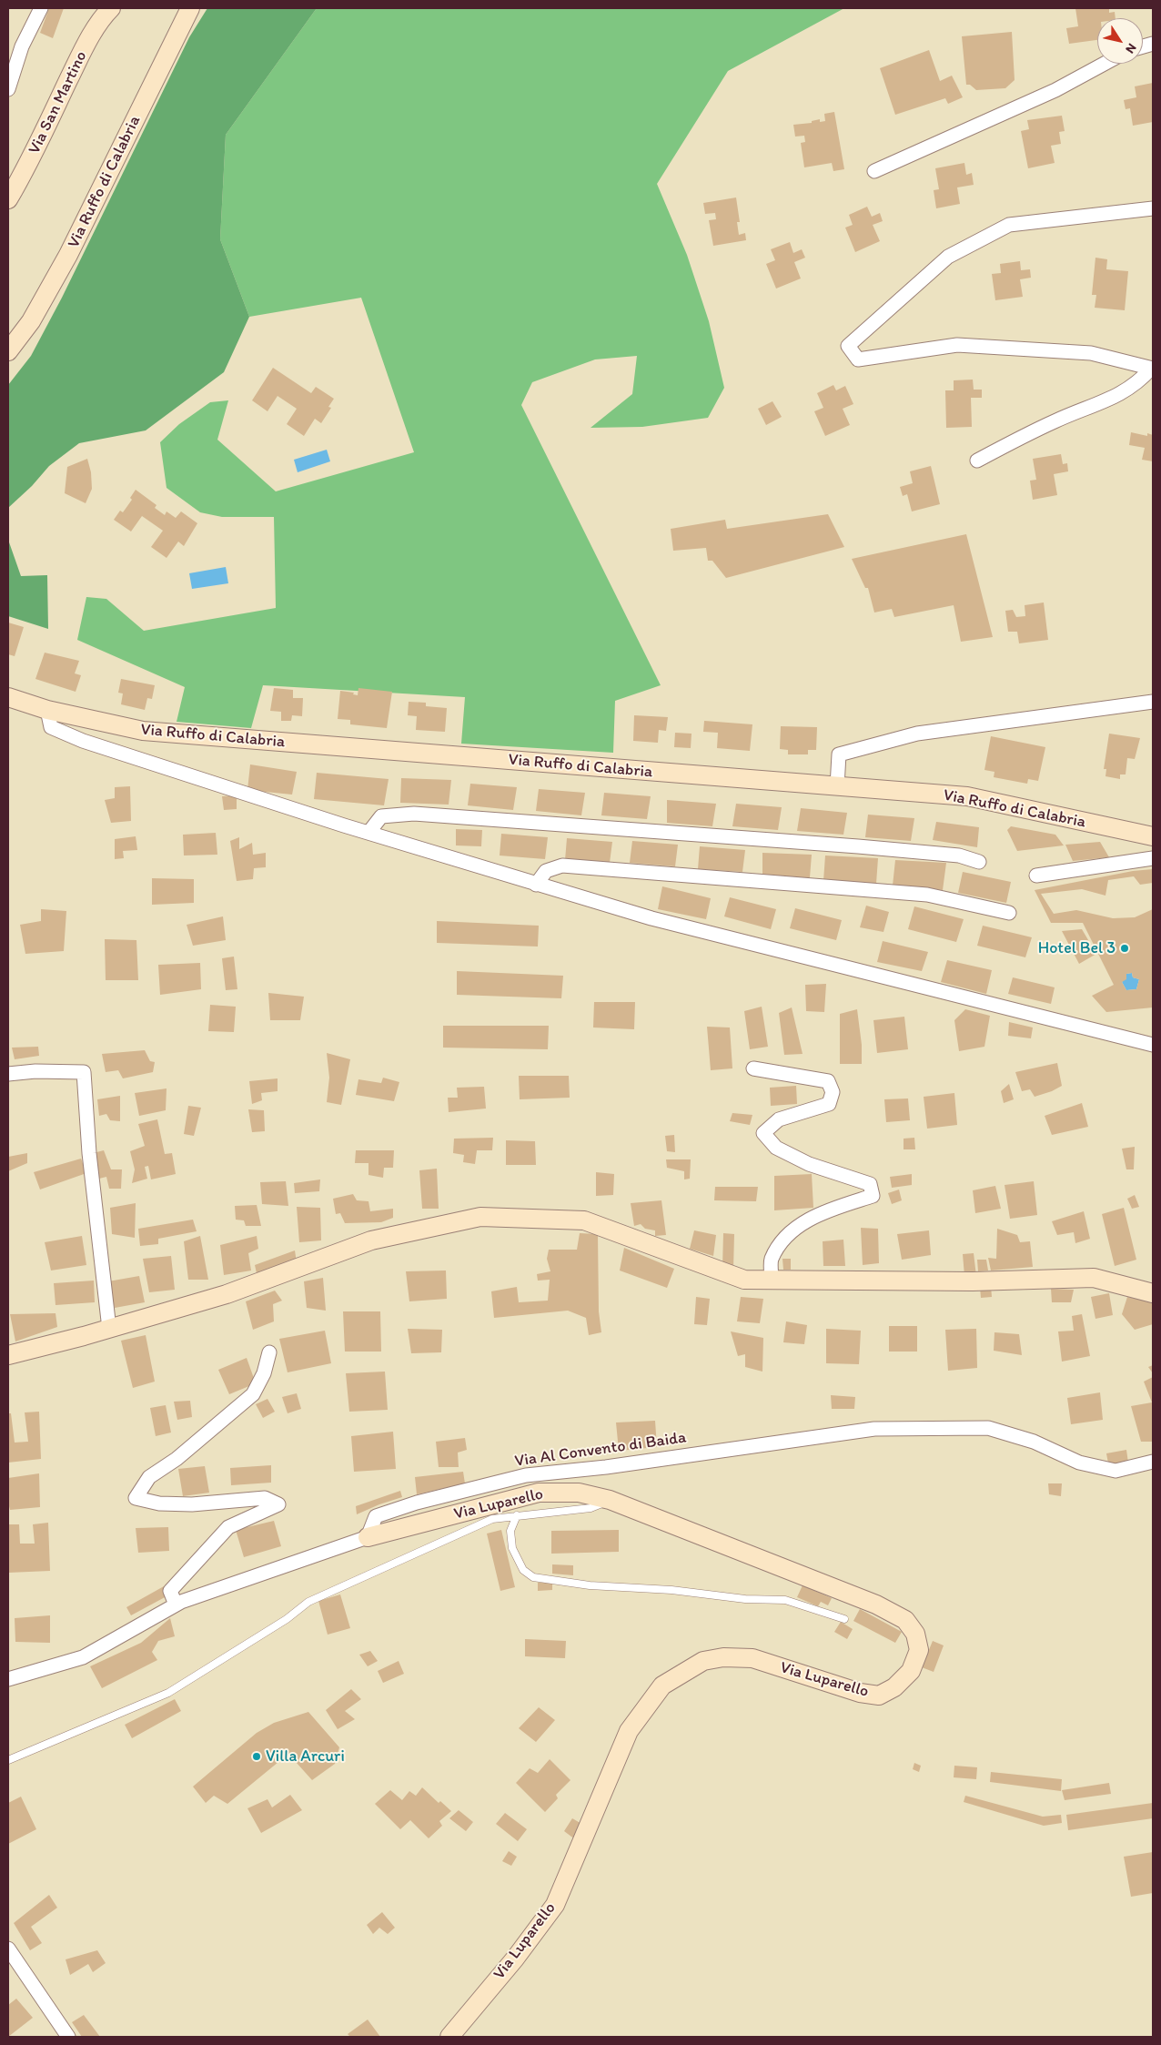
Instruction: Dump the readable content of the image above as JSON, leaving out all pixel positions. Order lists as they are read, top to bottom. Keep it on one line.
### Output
{"streets":{"street":["Via San Martino","Via Ruffo di Calabria","Via Al Convento di Baida","Via Luparello"]},"crossings":[["Via Al Convento di Baida","Via Luparello"]],"places":["Hotel Bel 3","Villa Arcuri"],"north":"bottom right"}
